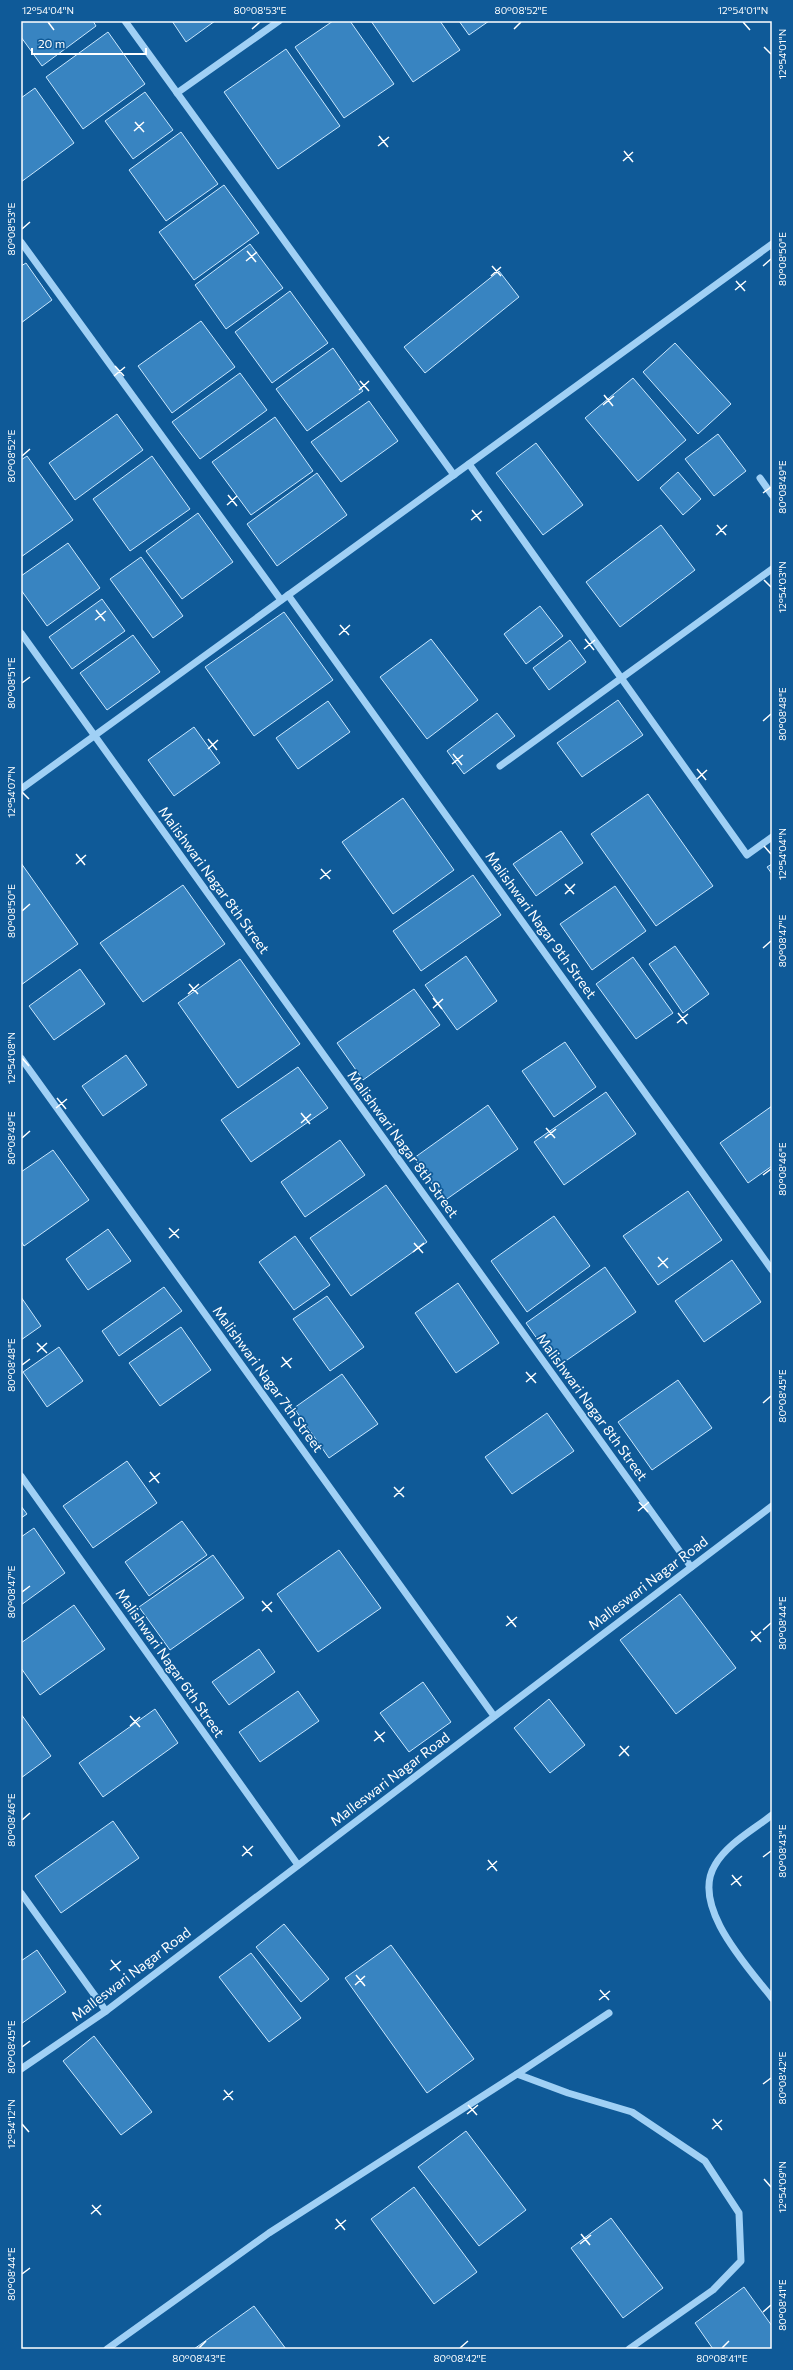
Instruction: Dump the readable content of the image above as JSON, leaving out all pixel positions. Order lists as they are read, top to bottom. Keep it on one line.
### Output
{"streets":{"street":["Malishwari Nagar 8th Street","Malishwari Nagar 9th Street","Malishwari Nagar 7th Street","Malleswari Nagar Road","Malishwari Nagar 6th Street"]},"crossings":[["Malishwari Nagar 8th Street","Malleswari Nagar Road"],["Malishwari Nagar 7th Street","Malleswari Nagar Road"],["Malleswari Nagar Road","Malishwari Nagar 6th Street"]],"scale_bar":"20 m","coordinates":["12°54'04\"N","80°08'53\"E","80°08'52\"E","12°54'01\"N","80°08'50\"E","80°08'49\"E","12°54'03\"N","80°08'51\"E","80°08'48\"E","12°54'07\"N","80°08'47\"E","12°54'08\"N","80°08'46\"E","80°08'45\"E","80°08'44\"E","80°08'43\"E","80°08'42\"E","12°54'12\"N","12°54'09\"N","80°08'41\"E"]}
